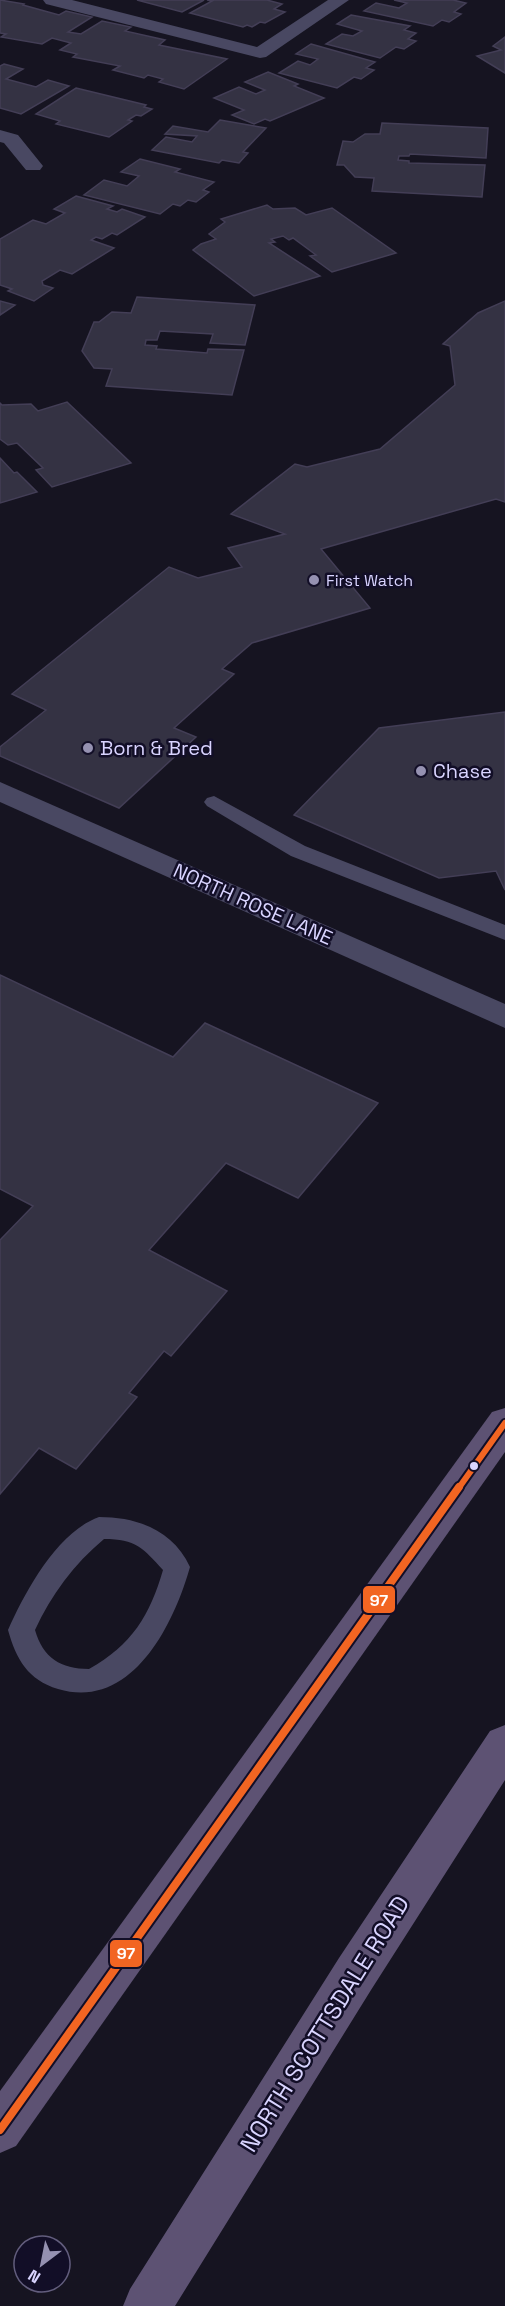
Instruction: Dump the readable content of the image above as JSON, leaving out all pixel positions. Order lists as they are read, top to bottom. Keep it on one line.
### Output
{"streets":{"main road":["NORTH SCOTTSDALE ROAD"],"street":["NORTH ROSE LANE"]},"places":["First Watch","Born & Bred","Chase"],"lines":["transit line 97"],"north":"bottom left"}
